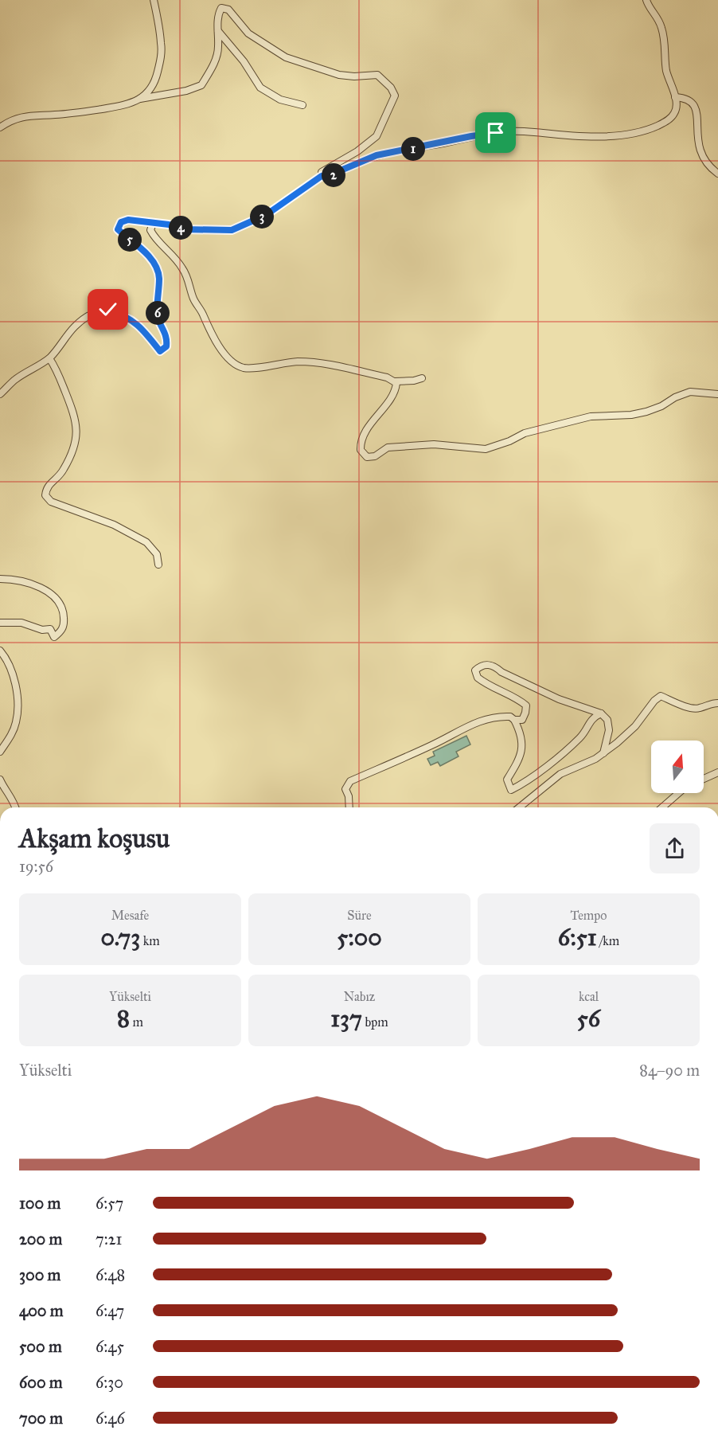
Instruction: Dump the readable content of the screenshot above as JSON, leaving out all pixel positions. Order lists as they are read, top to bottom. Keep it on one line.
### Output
{"north":"top","page":{"pins":["1","2","3","4","5","6"],"heading":["Akşam koşusu","19:56"],"stats":[["Mesafe","0.73 km"],["Süre","5:00"],["Tempo","6:51 /km"],["Yükselti","8 m"],["Nabız","137 bpm"],["kcal","56"]],"chart":["Yükselti","84–90 m"],"list":[{"name":"100 m","note":"6:57"},{"name":"200 m","note":"7:21"},{"name":"300 m","note":"6:48"},{"name":"400 m","note":"6:47"},{"name":"500 m","note":"6:45"},{"name":"600 m","note":"6:30"},{"name":"700 m","note":"6:46"}]}}
